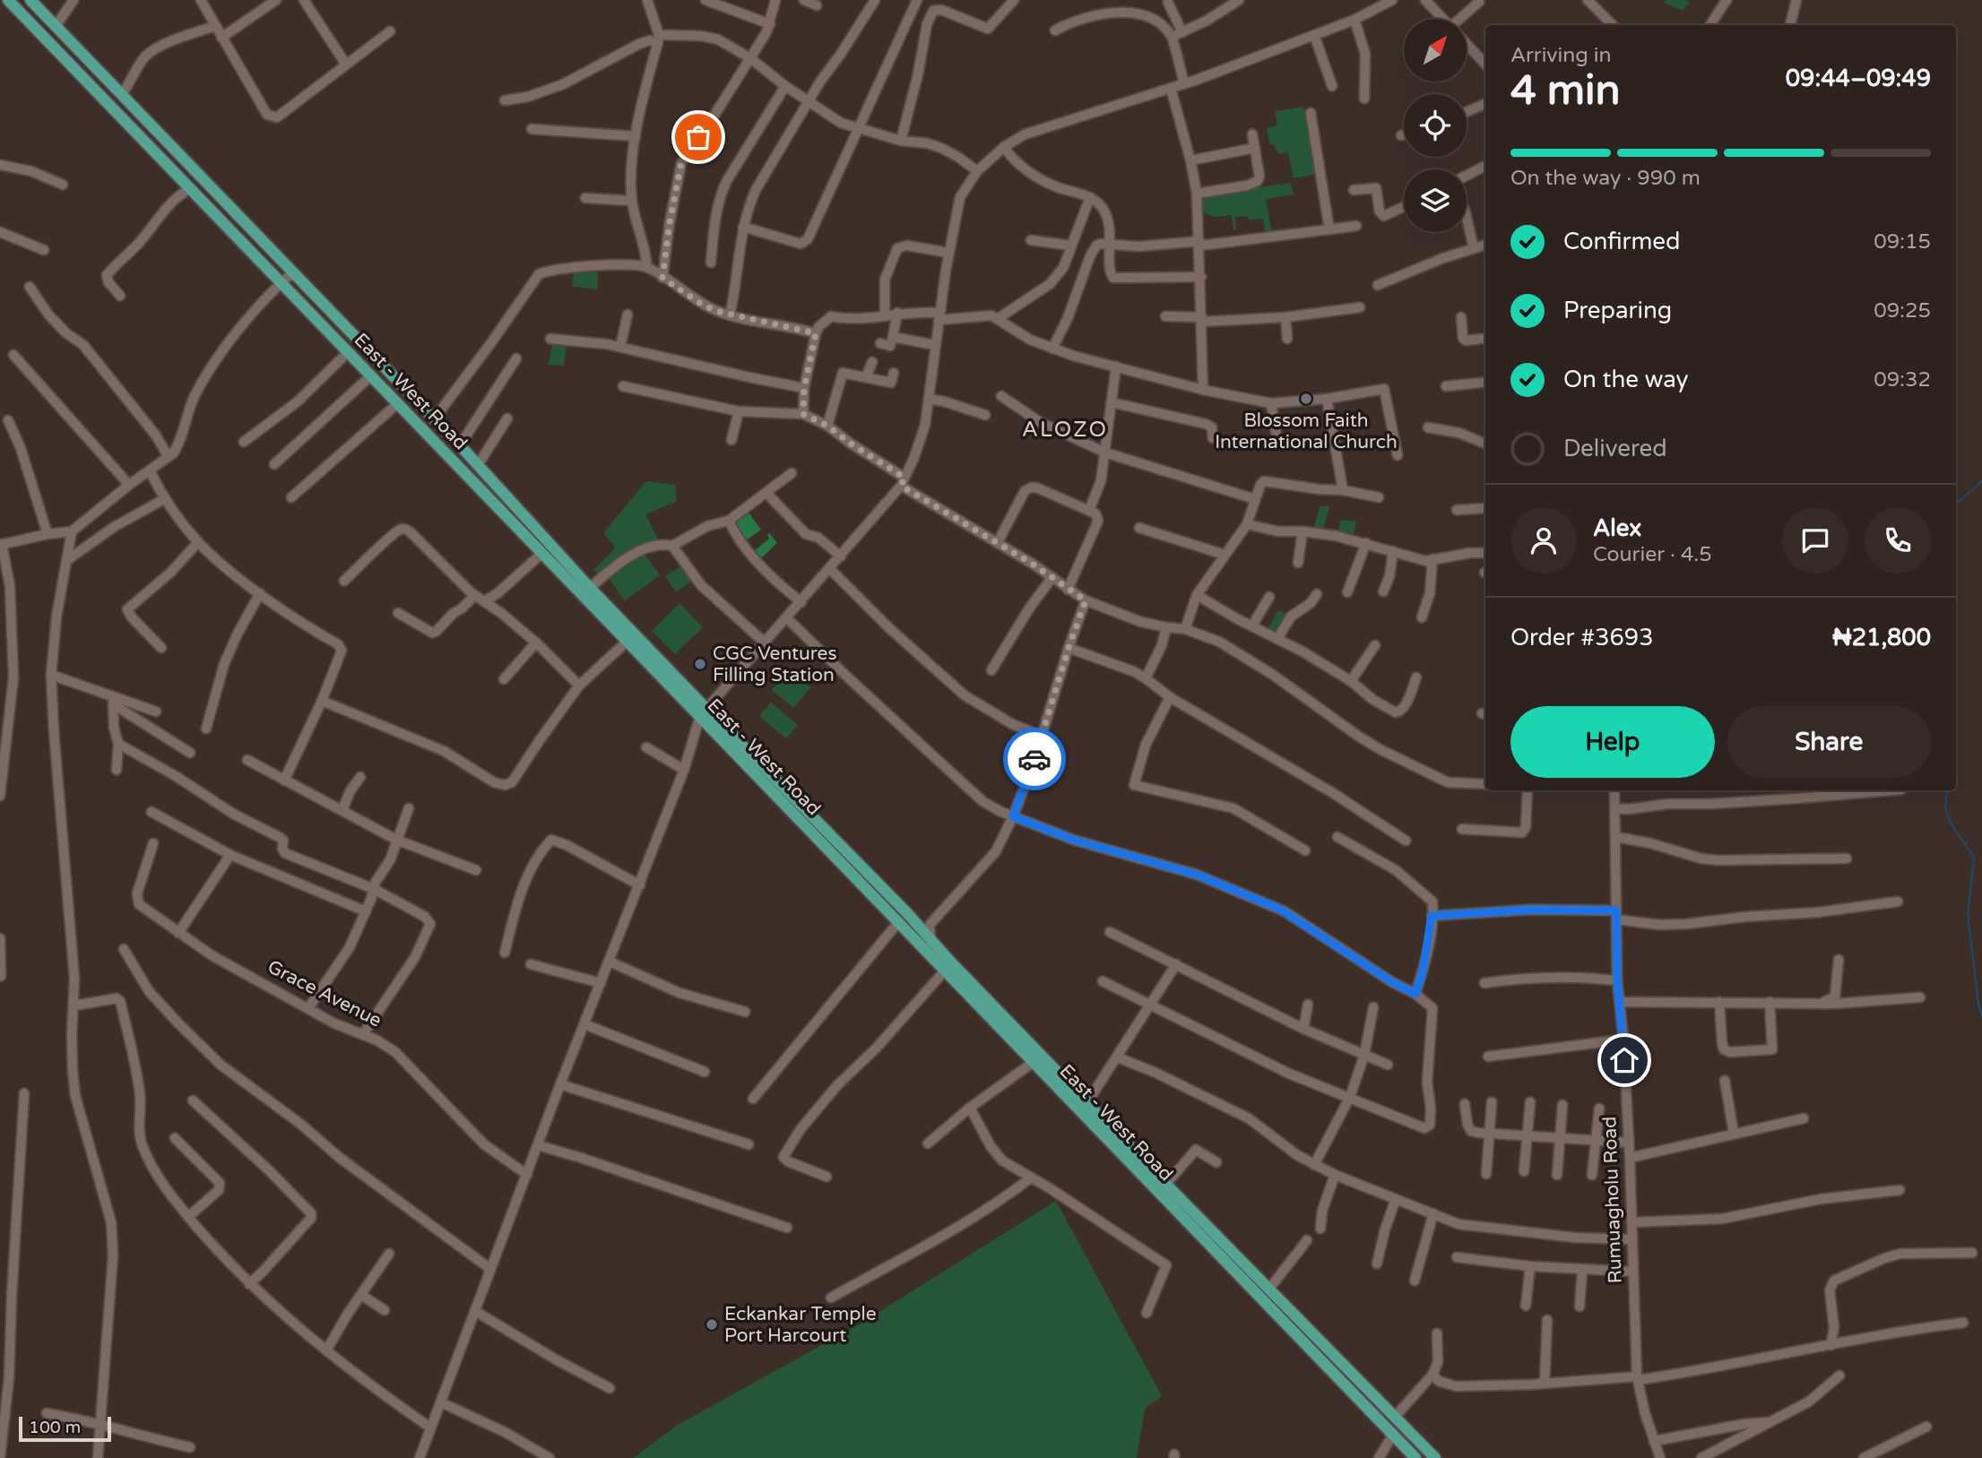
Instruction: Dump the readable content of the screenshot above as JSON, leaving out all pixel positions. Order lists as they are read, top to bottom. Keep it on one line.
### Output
{"streets":{"main road":["East - West Road"],"street":["Grace Avenue","Rumuagholu Road"]},"districts":["ALOZO"],"places":["Blossom Faith International Church","CGC Ventures Filling Station","Eckankar Temple Port Harcourt"],"scale_bar":"100 m","north":"top right","page":{"heading":["4 min","Arriving in","09:44–09:49"],"panel":["Alex","Courier · 4.5","Order #3693","₦21,800"],"bar":"On the way · 990 m","list":[["Confirmed","09:15"],["Preparing","09:25"],["On the way","09:32"],"Delivered"],"buttons":["Help","Share"],"scale":"100 m"}}
